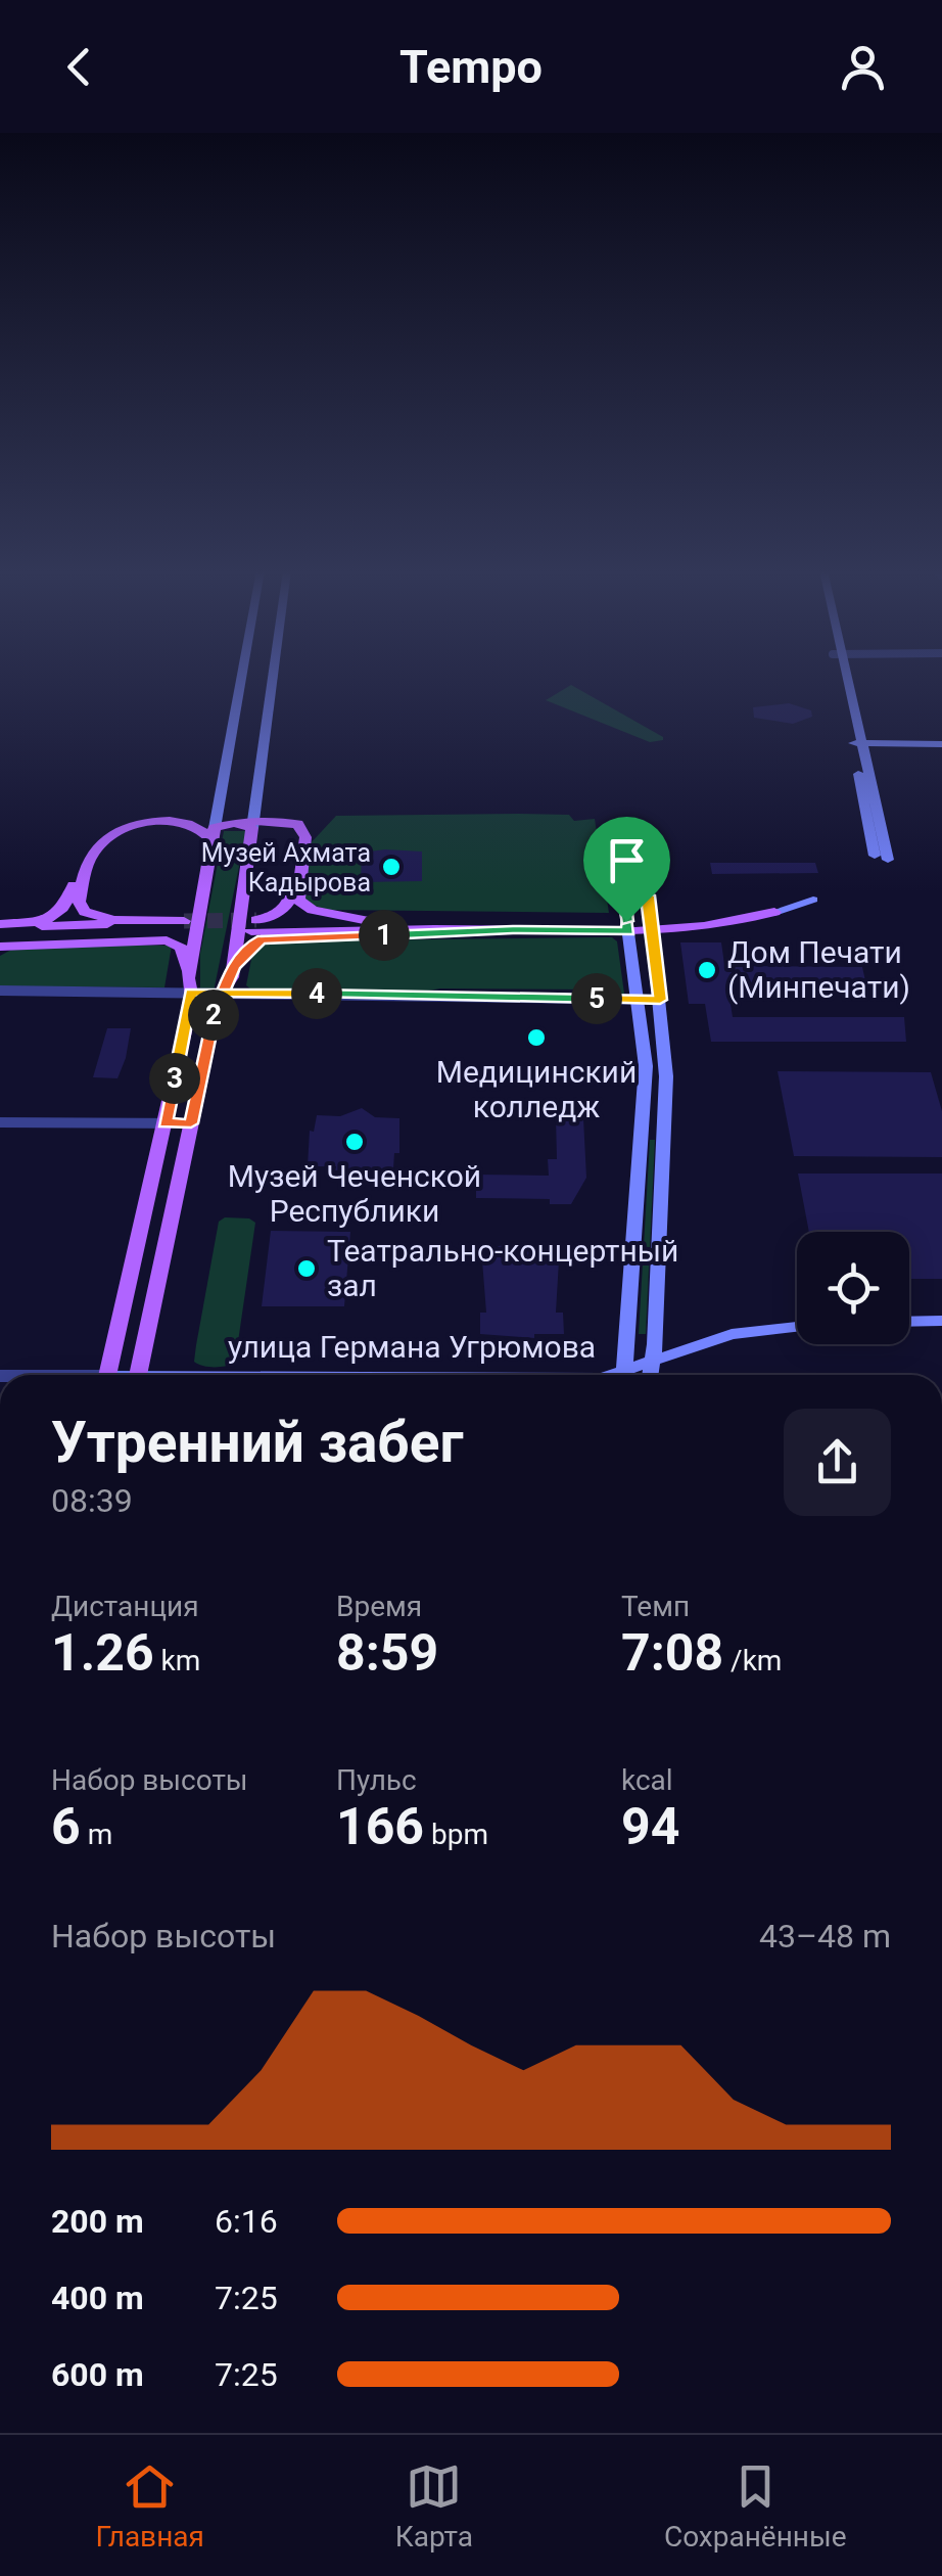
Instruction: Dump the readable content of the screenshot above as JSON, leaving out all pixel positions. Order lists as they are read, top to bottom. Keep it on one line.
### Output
{"streets":{"main road":["улица Германа Угрюмова"]},"places":["Музей Ахмата Кадырова","Дом Печати (Минпечати)","Медицинский колледж","Музей Чеченской Республики","Театрально-концертный зал"],"page":{"header":"Tempo","pins":["1","4","5","2","3"],"heading":["Утренний забег","08:39"],"stats":[["Дистанция","1.26 km"],["Время","8:59"],["Темп","7:08 /km"],["Набор высоты","6 m"],["Пульс","166 bpm"],["kcal","94"]],"chart":["Набор высоты","43–48 m"],"list":[{"name":"200 m","note":"6:16"},{"name":"400 m","note":"7:25"},{"name":"600 m","note":"7:25"}],"tabs":["Главная","Карта","Сохранённые"]}}
